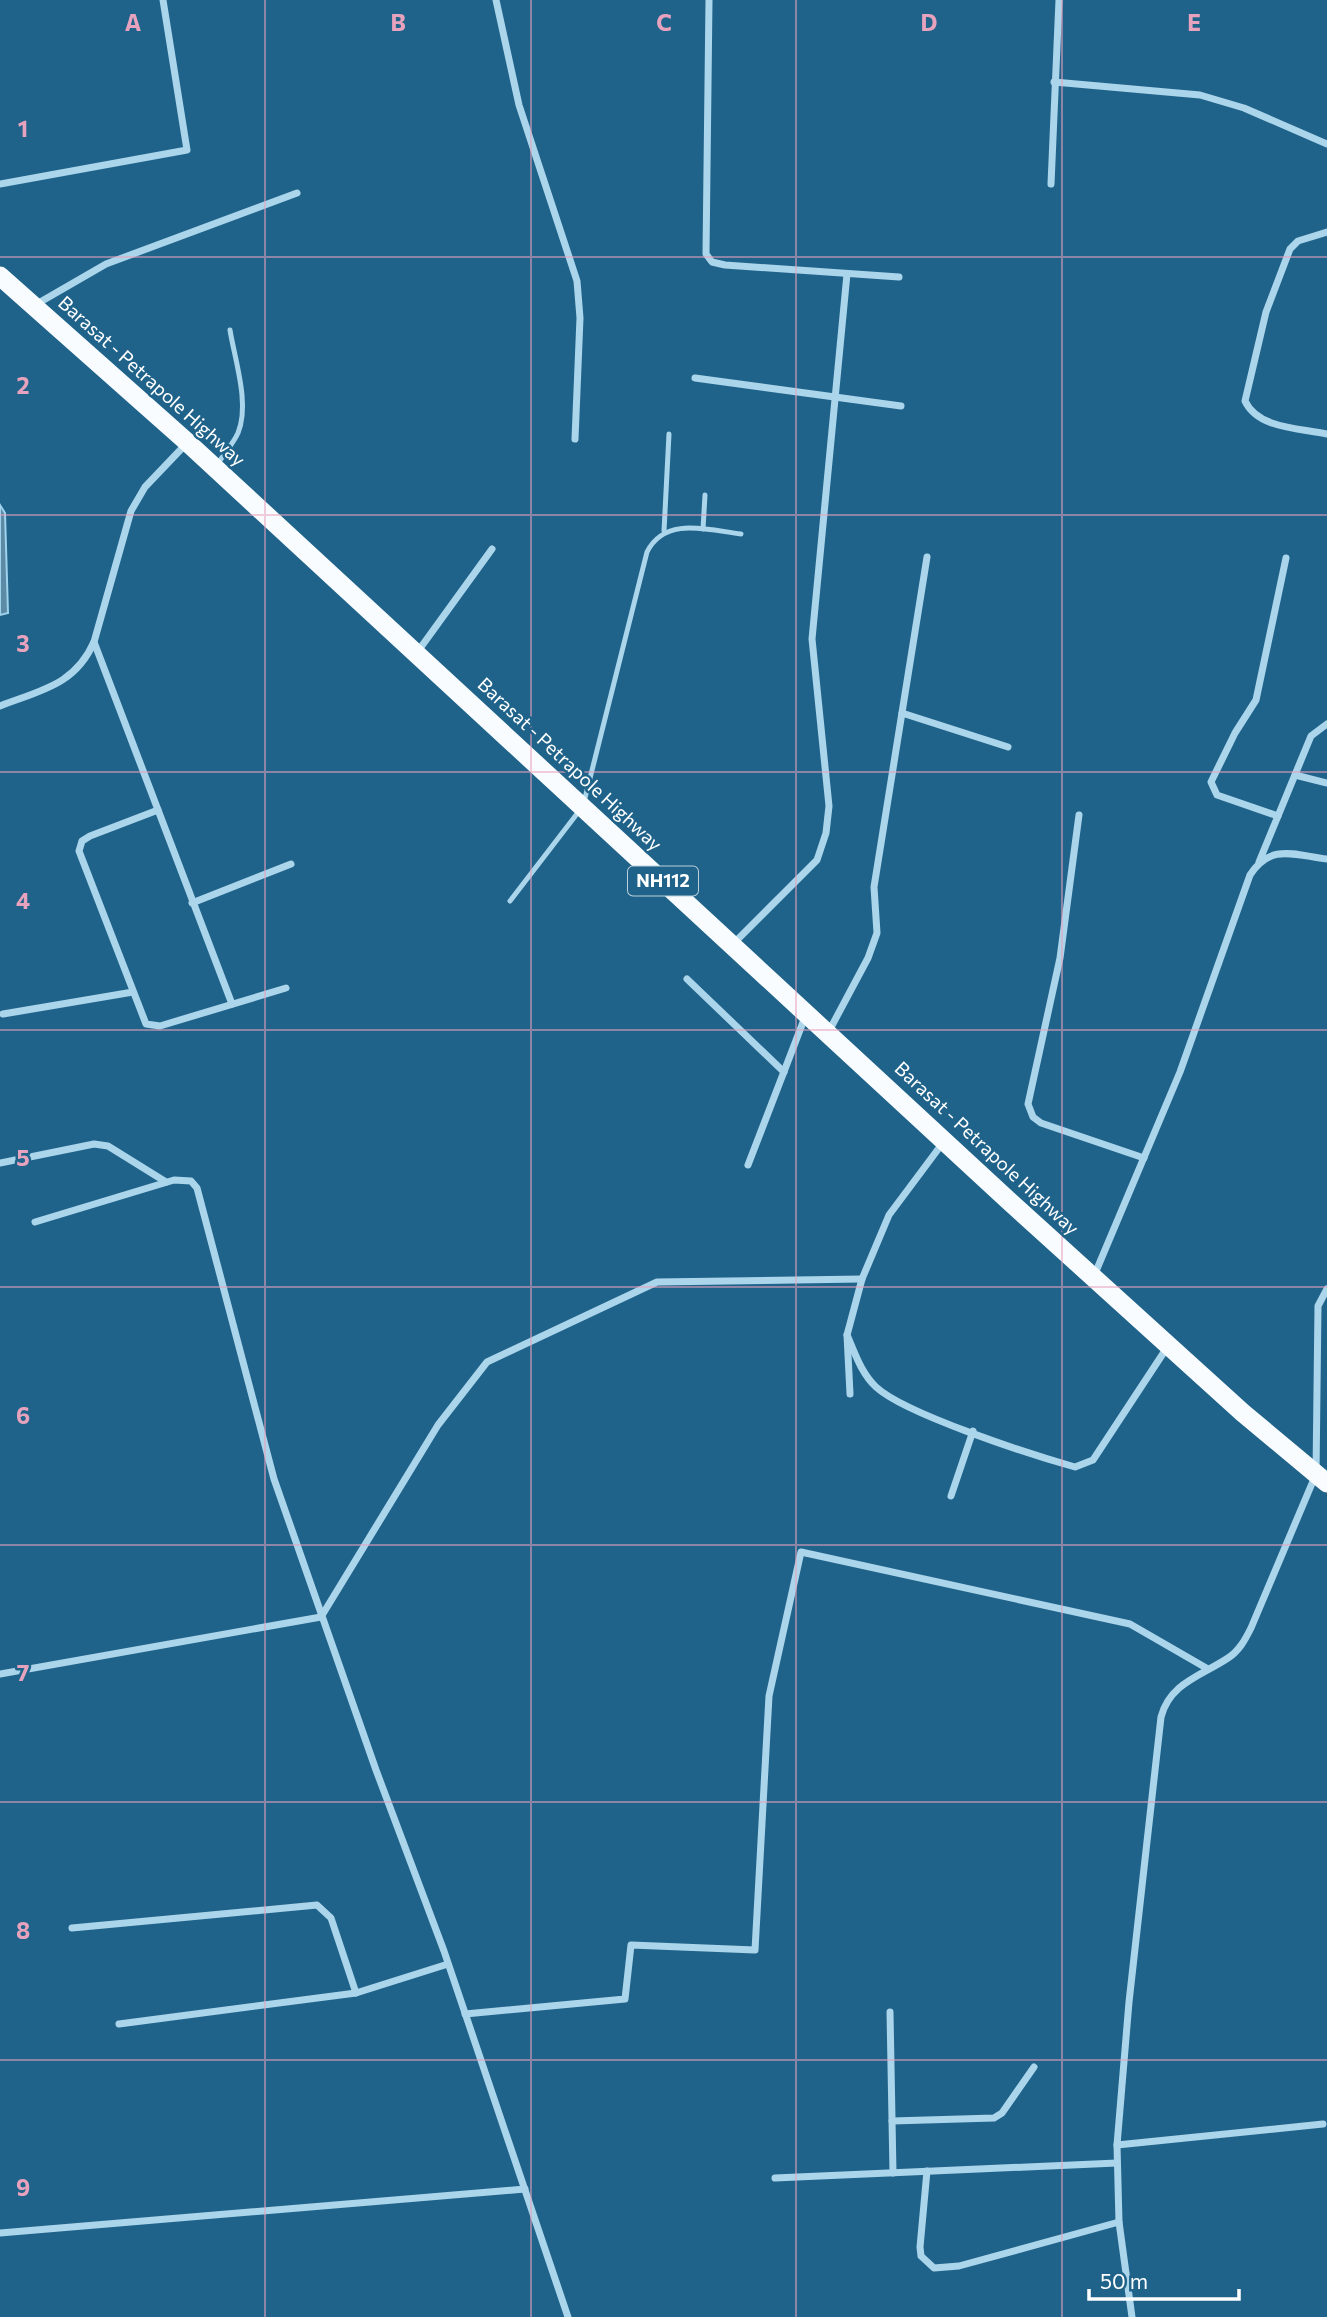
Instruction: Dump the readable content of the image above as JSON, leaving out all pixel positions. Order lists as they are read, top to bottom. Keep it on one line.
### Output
{"streets":{"highway":["Barasat - Petrapole Highway","NH112"]},"scale_bar":"50 m","grid":{"columns":["A","B","C","D","E"],"rows":["1","2","3","4","5","6","7","8","9"]}}
